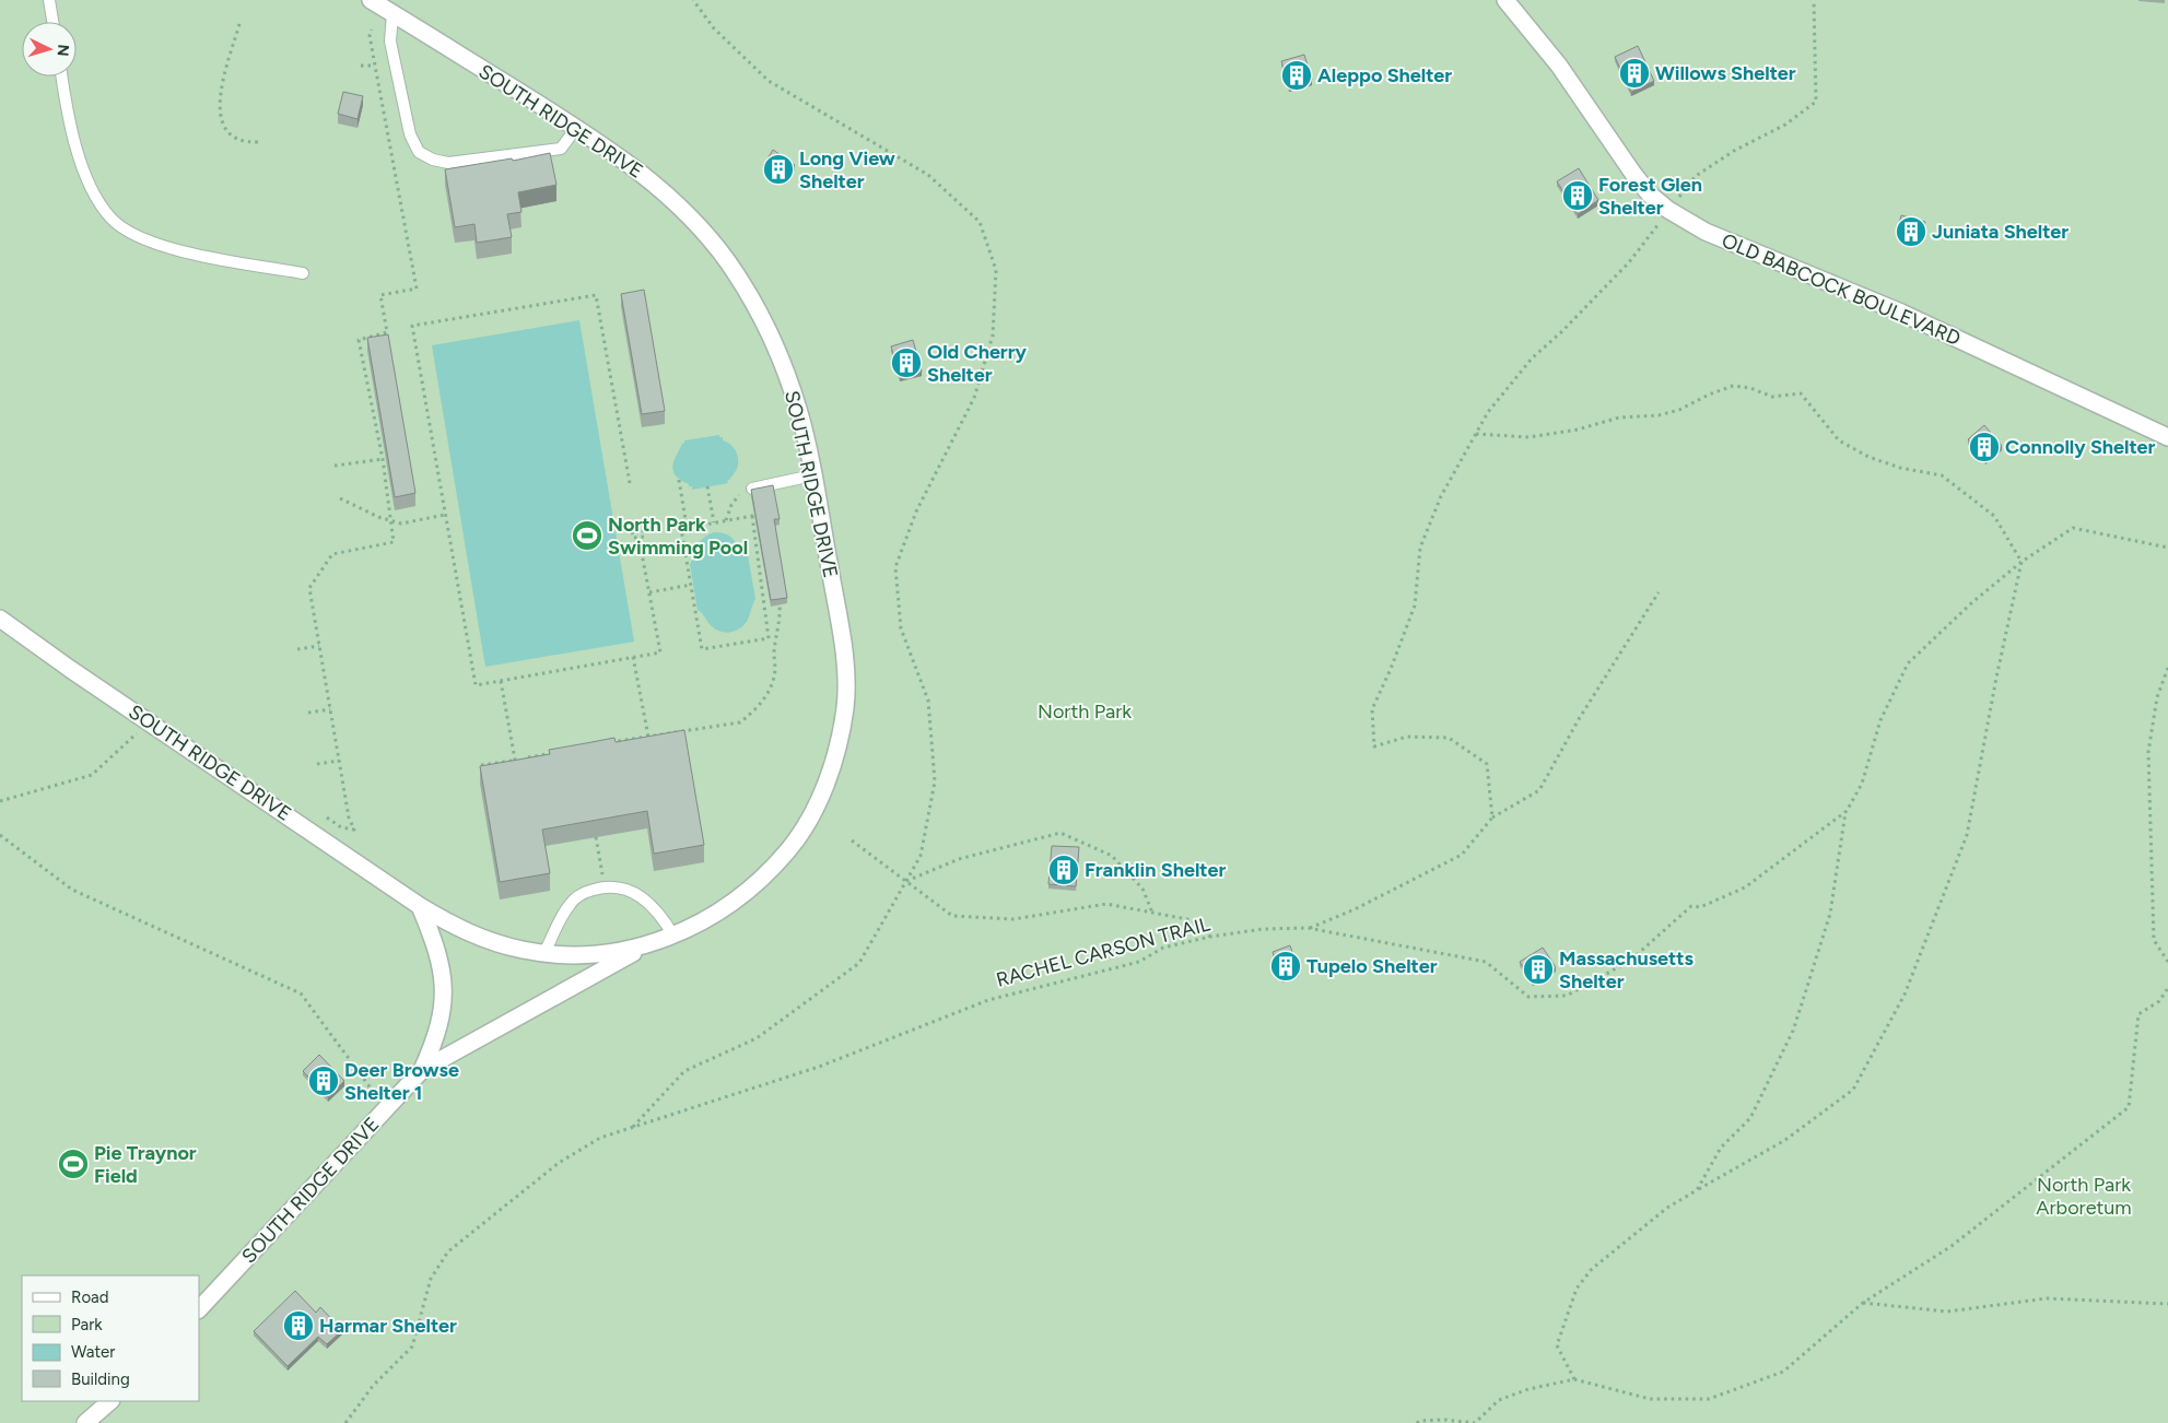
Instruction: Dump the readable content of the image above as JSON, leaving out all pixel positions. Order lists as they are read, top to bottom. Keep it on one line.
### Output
{"streets":{"street":["SOUTH RIDGE DRIVE","OLD BABCOCK BOULEVARD"],"path":["RACHEL CARSON TRAIL"]},"parks":["North Park","North Park Arboretum"],"places":{"building":["Willows Shelter","Aleppo Shelter","Long View Shelter","Forest Glen Shelter","Juniata Shelter","Old Cherry Shelter","Connolly Shelter","Franklin Shelter","Tupelo Shelter","Massachusetts Shelter","Deer Browse Shelter 1","Harmar Shelter"],"sports":["North Park Swimming Pool","Pie Traynor Field"]},"legend":["Road","Park","Water","Building"],"north":"right"}
